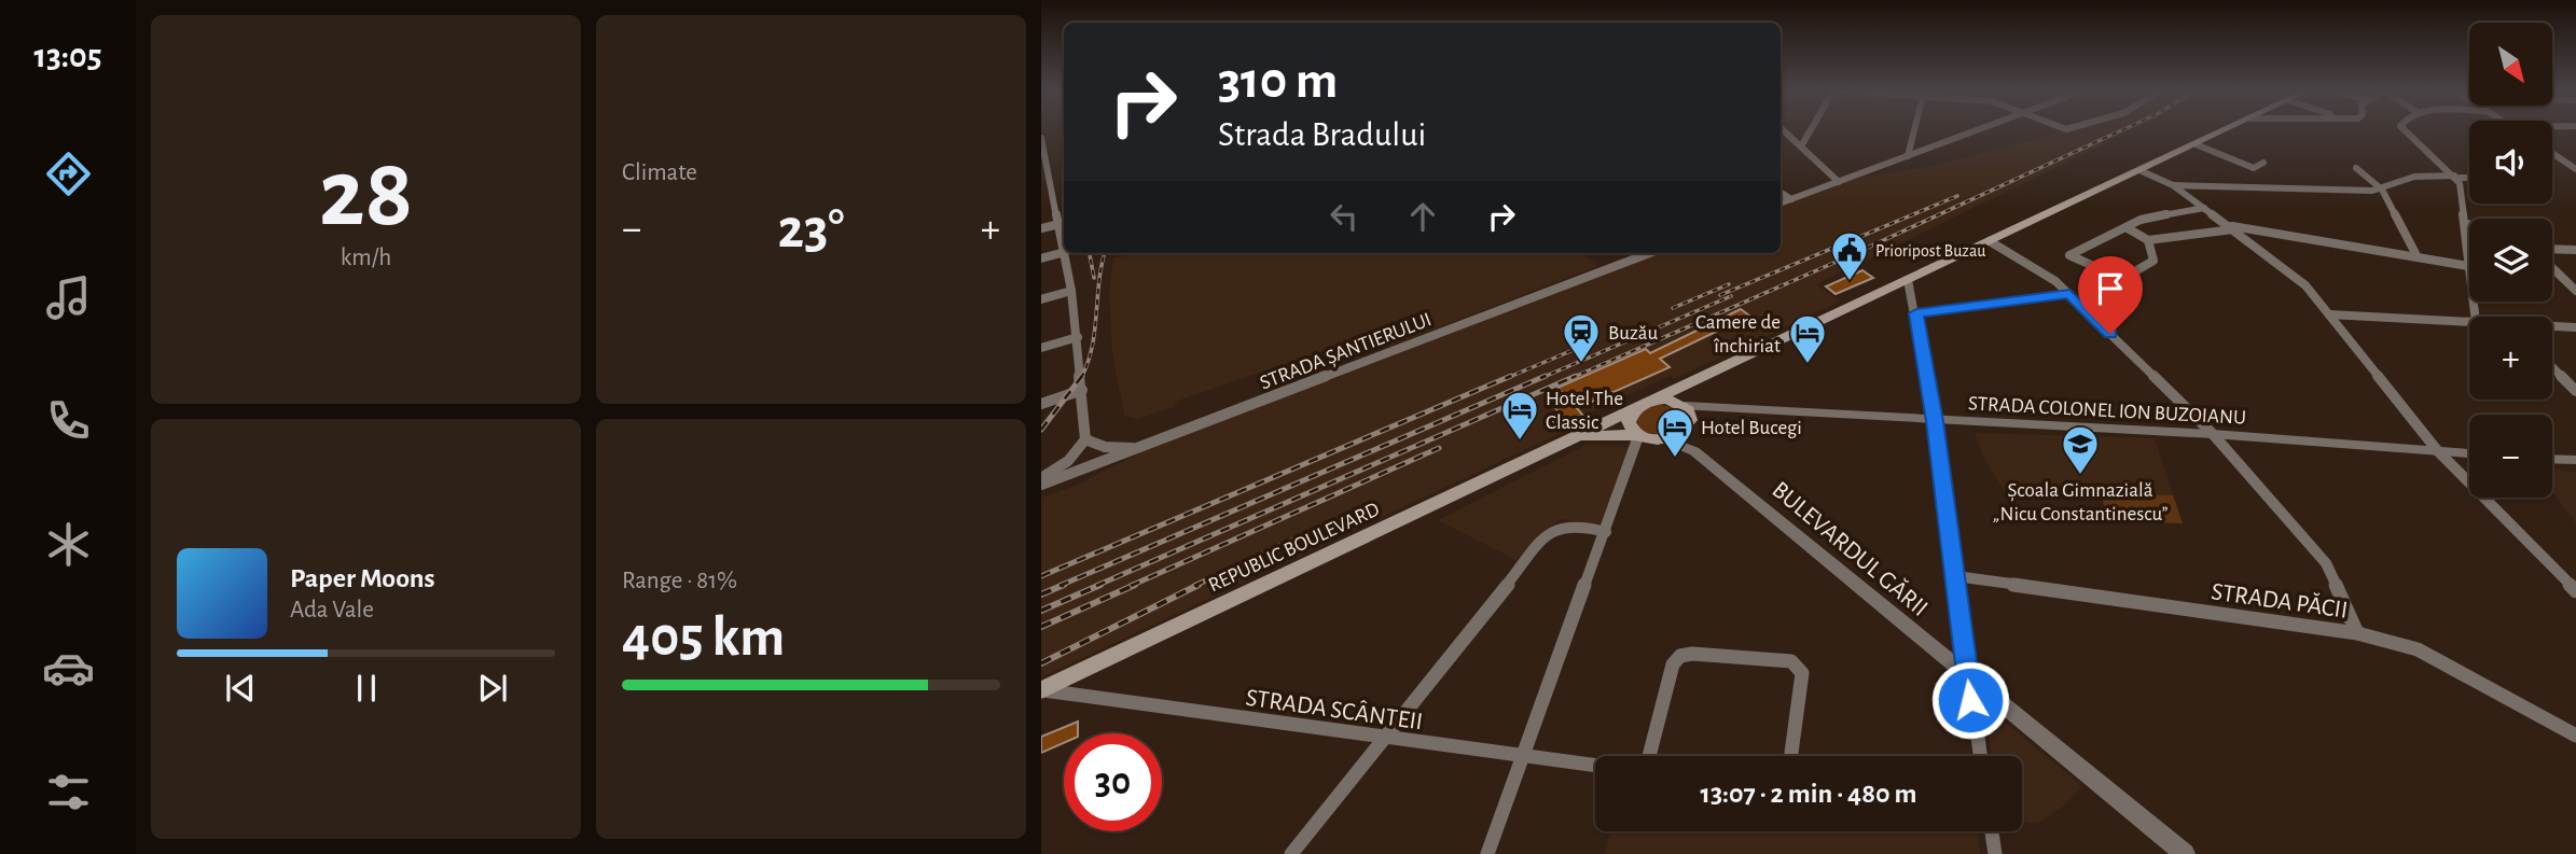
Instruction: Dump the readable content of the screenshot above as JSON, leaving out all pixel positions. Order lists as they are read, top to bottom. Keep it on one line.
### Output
{"streets":{"street":["STRADA ȘANTIERULUI","STRADA COLONEL ION BUZOIANU","BULEVARDUL GĂRII","STRADA PĂCII","STRADA SCÂNTEII"]},"crossings":[["STRADA COLONEL ION BUZOIANU","BULEVARDUL GĂRII"]],"places":{"public building":["Prioripost Buzau"],"station":["Buzău"],"hotel":["Camere de închiriat","Hotel The Classic","Hotel Bucegi"],"school or university":["Școala Gimnazială „Nicu Constantinescu”"]},"north":"bottom right","page":{"tabs":"13:05","tile":[["28","km/h"],"Climate",["Range · 81%","405 km"]],"map_buttons":["+","−"],"turn":["310 m","Strada Bradului"],"heat":["−","23°","+"],"song":["Paper Moons","Ada Vale"],"limit":"30","trip":"13:07 · 2 min · 480 m"}}
